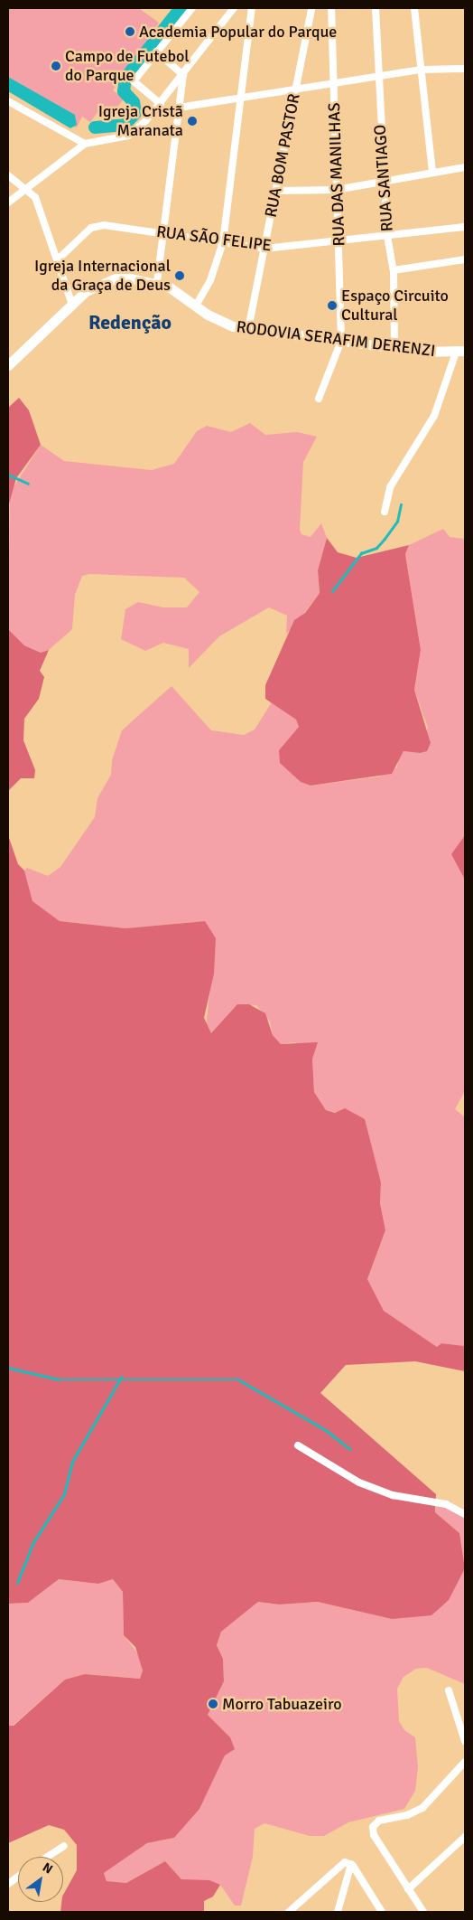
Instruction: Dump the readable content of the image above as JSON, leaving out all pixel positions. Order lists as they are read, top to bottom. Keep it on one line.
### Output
{"streets":{"main road":["RODOVIA SERAFIM DERENZI"],"street":["RUA BOM PASTOR","RUA DAS MANILHAS","RUA SANTIAGO","RUA SÃO FELIPE"]},"crossings":[["RUA BOM PASTOR","RUA SÃO FELIPE"],["RUA BOM PASTOR","RODOVIA SERAFIM DERENZI"],["RUA DAS MANILHAS","RUA SÃO FELIPE"],["RUA DAS MANILHAS","RODOVIA SERAFIM DERENZI"],["RUA SANTIAGO","RUA SÃO FELIPE"],["RUA SANTIAGO","RODOVIA SERAFIM DERENZI"]],"districts":["Redenção"],"places":["Academia Popular do Parque","Campo de Futebol do Parque","Igreja Cristã Maranata","Igreja Internacional da Graça de Deus","Espaço Circuito Cultural","Morro Tabuazeiro"],"north":"top right"}
